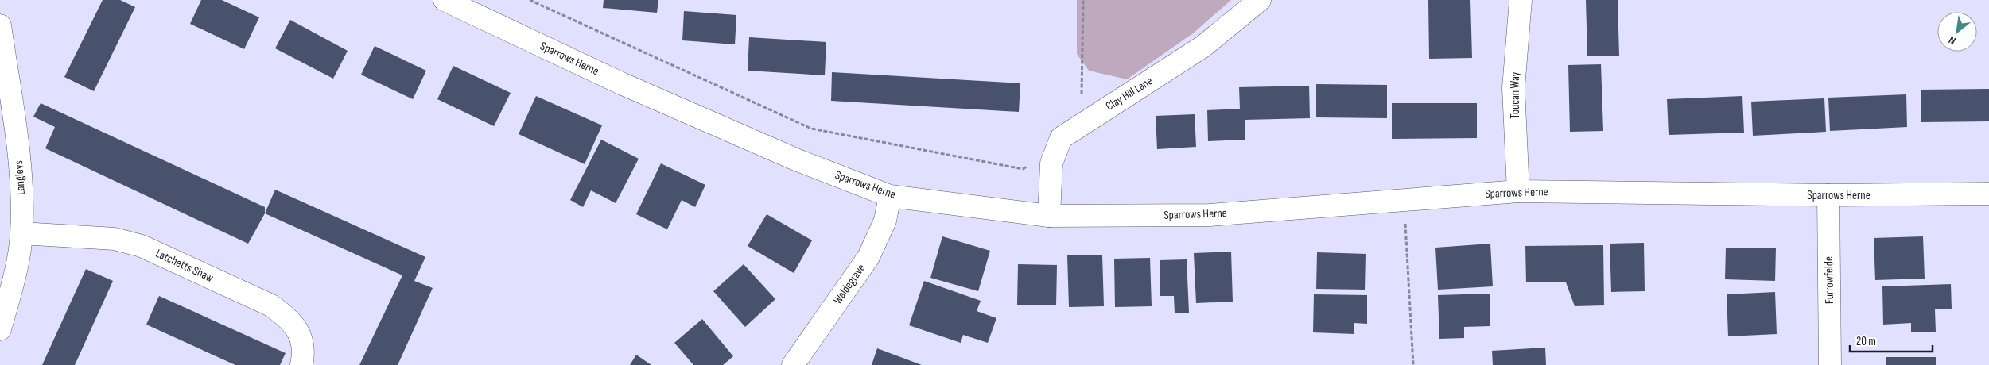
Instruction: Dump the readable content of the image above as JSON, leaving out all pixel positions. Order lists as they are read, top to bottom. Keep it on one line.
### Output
{"streets":{"street":["Sparrows Herne","Clay Hill Lane","Toucan Way","Langleys","Latchetts Shaw","Furrowfelde","Waldegrave"]},"crossings":[["Sparrows Herne","Clay Hill Lane"],["Sparrows Herne","Toucan Way"],["Sparrows Herne","Furrowfelde"],["Sparrows Herne","Waldegrave"],["Langleys","Latchetts Shaw"]],"scale_bar":"20 m","north":"bottom left"}
